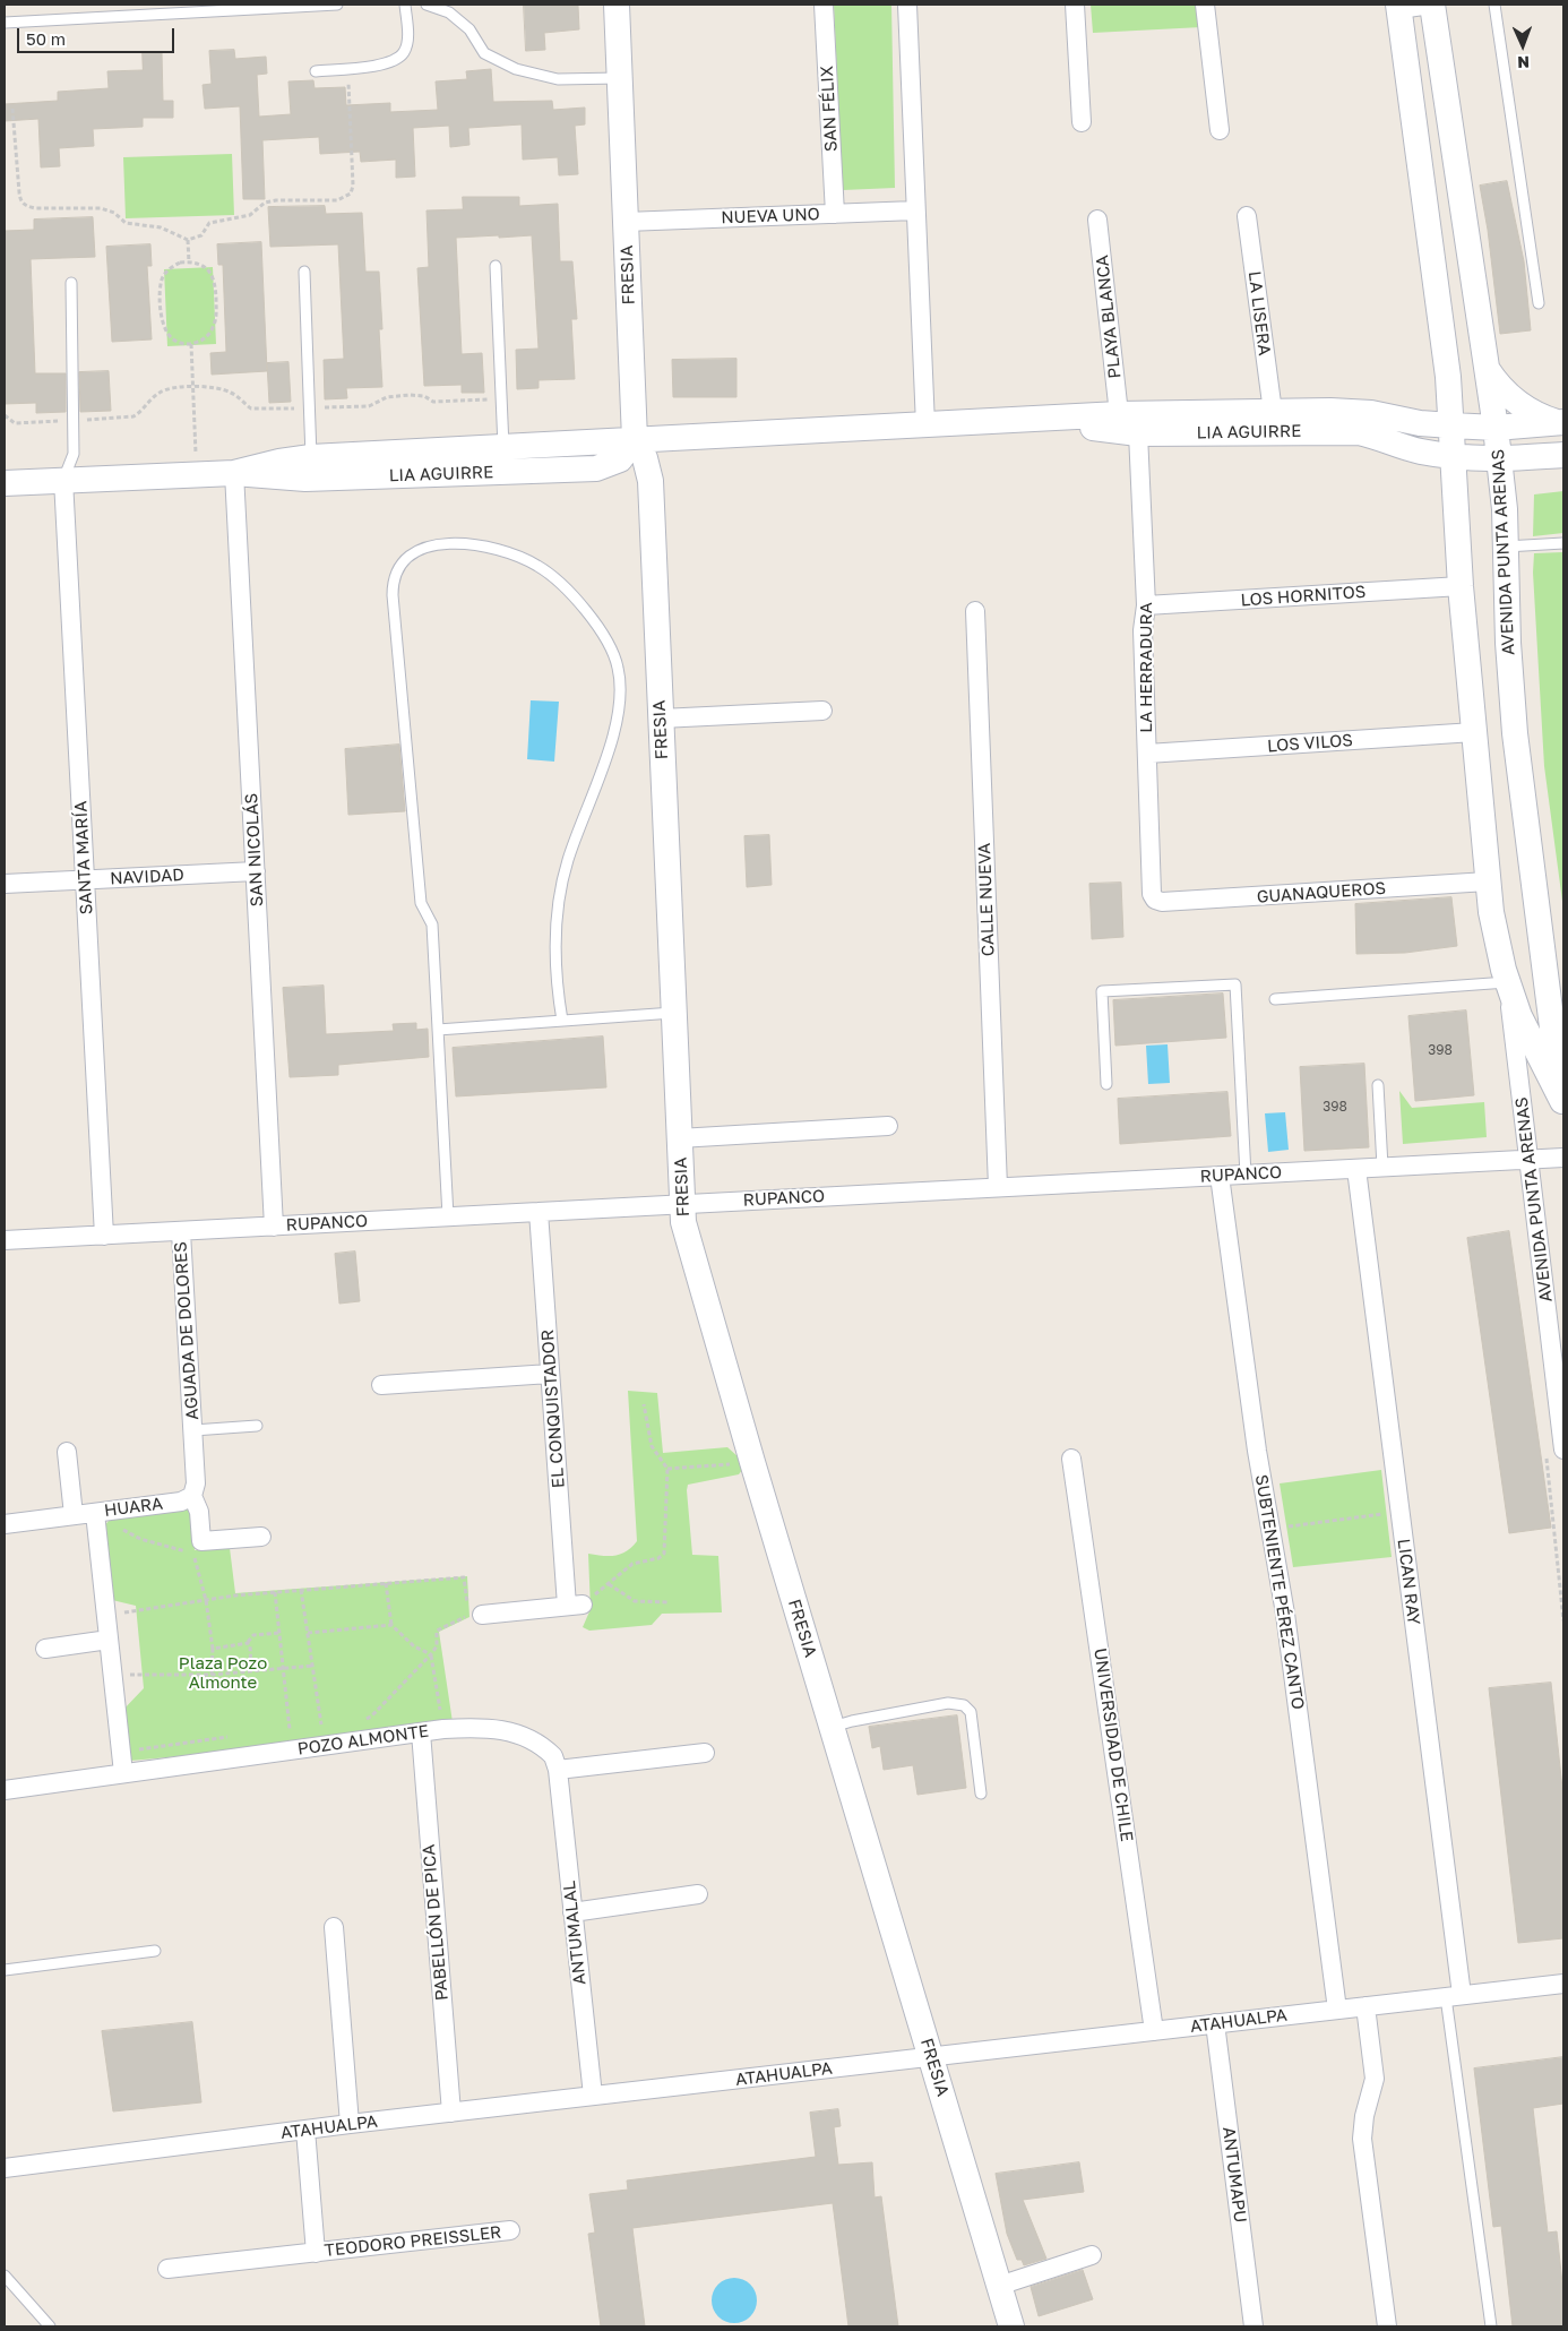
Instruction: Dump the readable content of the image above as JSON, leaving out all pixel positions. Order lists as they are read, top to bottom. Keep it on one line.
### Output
{"streets":{"main road":["FRESIA","LIA AGUIRRE","AVENIDA PUNTA ARENAS"],"street":["SAN FÉLIX","NUEVA UNO","LA LISERA","PLAYA BLANCA","LOS HORNITOS","LA HERRADURA","LOS VILOS","SAN NICOLÁS","SANTA MARÍA","NAVIDAD","GUANAQUEROS","CALLE NUEVA","RUPANCO","AGUADA DE DOLORES","EL CONQUISTADOR","HUARA","LICAN RAY","SUBTENIENTE PÉREZ CANTO","POZO ALMONTE","UNIVERSIDAD DE CHILE","PABELLÓN DE PICA","ANTUMALAL","ATAHUALPA","ANTUMAPU","TEODORO PREISSLER"]},"crossings":[["SAN FÉLIX","NUEVA UNO"],["NUEVA UNO","FRESIA"],["FRESIA","LIA AGUIRRE"],["FRESIA","RUPANCO"],["FRESIA","ATAHUALPA"],["LA LISERA","LIA AGUIRRE"],["PLAYA BLANCA","LIA AGUIRRE"],["LIA AGUIRRE","AVENIDA PUNTA ARENAS"],["LIA AGUIRRE","LA HERRADURA"],["LIA AGUIRRE","SAN NICOLÁS"],["LIA AGUIRRE","SANTA MARÍA"],["AVENIDA PUNTA ARENAS","LOS HORNITOS"],["AVENIDA PUNTA ARENAS","LOS VILOS"],["AVENIDA PUNTA ARENAS","GUANAQUEROS"],["AVENIDA PUNTA ARENAS","RUPANCO"],["LOS HORNITOS","LA HERRADURA"],["LA HERRADURA","LOS VILOS"],["LA HERRADURA","GUANAQUEROS"],["SAN NICOLÁS","NAVIDAD"],["SAN NICOLÁS","RUPANCO"],["SANTA MARÍA","NAVIDAD"],["SANTA MARÍA","RUPANCO"],["CALLE NUEVA","RUPANCO"],["RUPANCO","AGUADA DE DOLORES"],["RUPANCO","EL CONQUISTADOR"],["RUPANCO","LICAN RAY"],["RUPANCO","SUBTENIENTE PÉREZ CANTO"],["AGUADA DE DOLORES","HUARA"],["LICAN RAY","ATAHUALPA"],["SUBTENIENTE PÉREZ CANTO","ATAHUALPA"],["POZO ALMONTE","PABELLÓN DE PICA"],["POZO ALMONTE","ANTUMALAL"],["UNIVERSIDAD DE CHILE","ATAHUALPA"],["PABELLÓN DE PICA","ATAHUALPA"],["ANTUMALAL","ATAHUALPA"],["ATAHUALPA","ANTUMAPU"],["ATAHUALPA","TEODORO PREISSLER"]],"parks":["Plaza Pozo Almonte"],"house_numbers":["398","398"],"scale_bar":"50 m","north":"bottom"}
